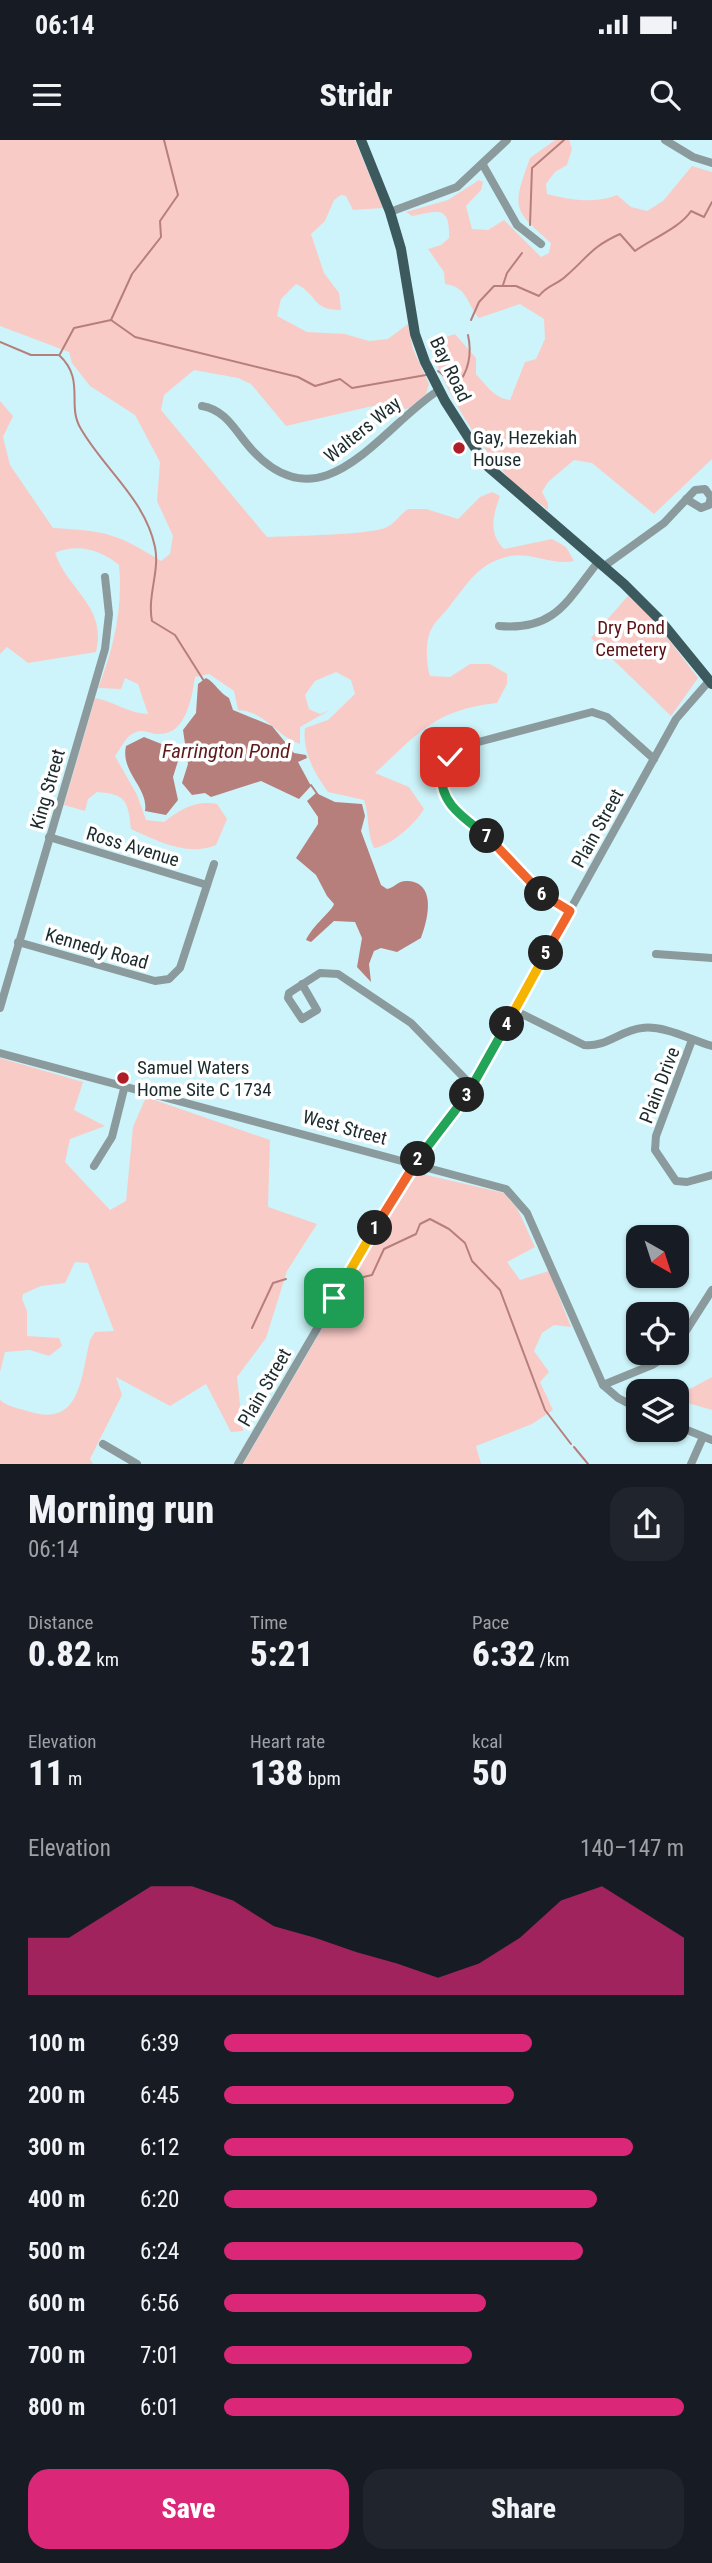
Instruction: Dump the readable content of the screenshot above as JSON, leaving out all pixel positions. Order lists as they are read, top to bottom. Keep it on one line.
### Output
{"streets":{"main road":["Bay Road"],"street":["Walters Way","King Street","Plain Street","Ross Avenue","Kennedy Road","Plain Drive","West Street"]},"crossings":[["Bay Road","Walters Way"],["Bay Road","Plain Street"],["King Street","Ross Avenue"],["King Street","Kennedy Road"],["Plain Street","Plain Drive"],["Plain Street","West Street"],["Ross Avenue","Kennedy Road"]],"water":["Farrington Pond"],"parks":["Dry Pond Cemetery"],"places":["Gay, Hezekiah House","Samuel Waters Home Site C 1734"],"north":"bottom right","page":{"status":"06:14","header":"Stridr","pins":["7","6","5","4","3","2","1"],"heading":["Morning run","06:14"],"stats":[["Distance","0.82 km"],["Time","5:21"],["Pace","6:32 /km"],["Elevation","11 m"],["Heart rate","138 bpm"],["kcal","50"]],"chart":["Elevation","140–147 m"],"list":[{"name":"100 m","note":"6:39"},{"name":"200 m","note":"6:45"},{"name":"300 m","note":"6:12"},{"name":"400 m","note":"6:20"},{"name":"500 m","note":"6:24"},{"name":"600 m","note":"6:56"},{"name":"700 m","note":"7:01"},{"name":"800 m","note":"6:01"}],"buttons":["Save","Share"]}}
